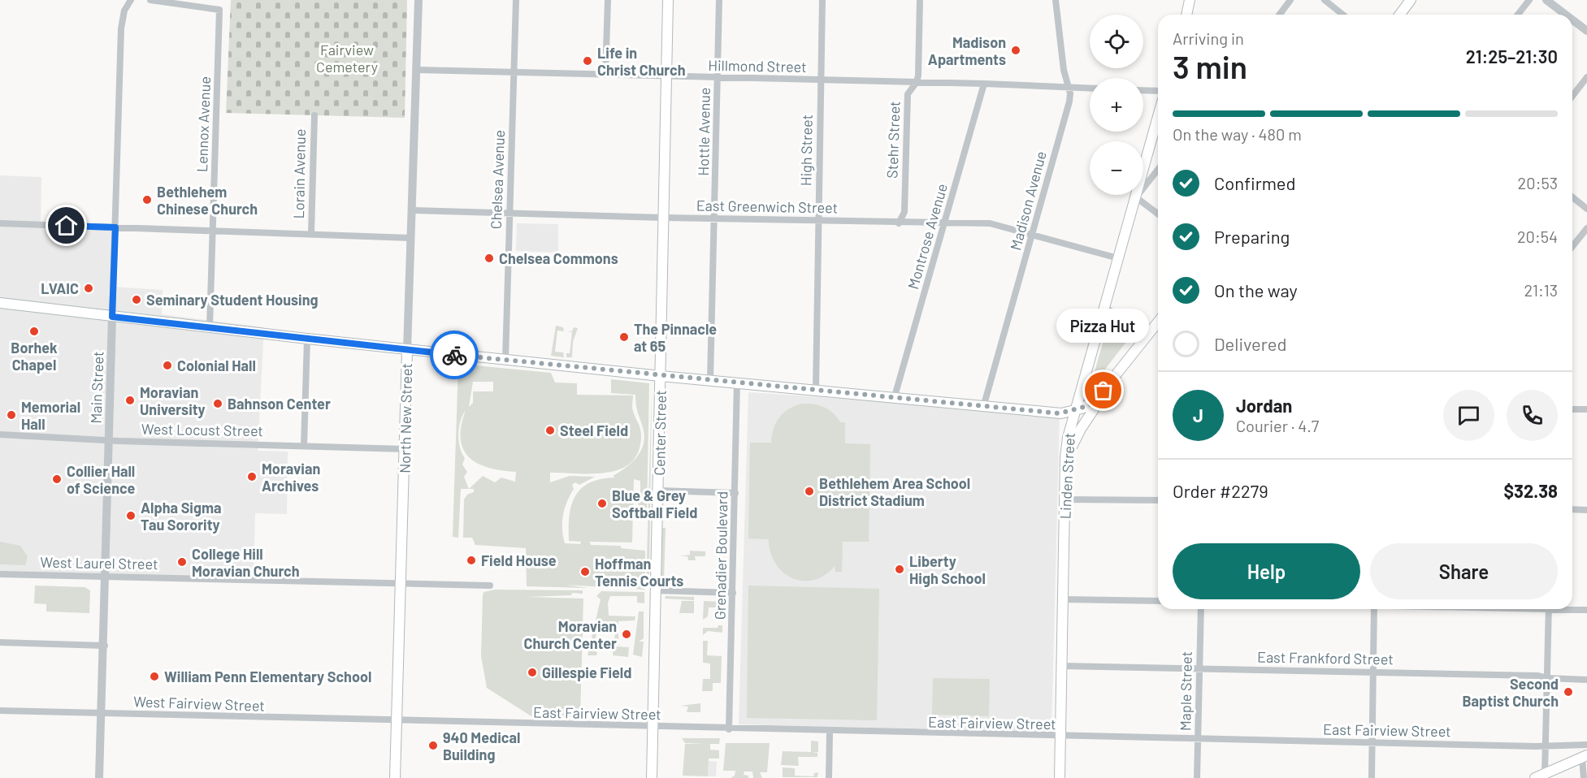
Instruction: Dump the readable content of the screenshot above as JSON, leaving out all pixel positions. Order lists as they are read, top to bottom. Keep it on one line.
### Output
{"streets":{"main road":["North New Street","Center Street","Linden Street"],"street":["Hillmond Street","Lennox Avenue","Hottle Avenue","Stehr Street","High Street","Lorain Avenue","Chelsea Avenue","Madison Avenue","East Greenwich Street","Montrose Avenue","Main Street","West Locust Street","Grenadier Boulevard","West Laurel Street","East Frankford Street","Maple Street","West Fairview Street","East Fairview Street"]},"crossings":[["Hillmond Street","Hottle Avenue"],["Hillmond Street","Stehr Street"],["Hillmond Street","High Street"],["Hillmond Street","Chelsea Avenue"],["Hillmond Street","Madison Avenue"],["Hillmond Street","Montrose Avenue"],["Hillmond Street","North New Street"],["Hillmond Street","Center Street"],["Hottle Avenue","East Greenwich Street"],["Stehr Street","East Greenwich Street"],["High Street","East Greenwich Street"],["Chelsea Avenue","East Greenwich Street"],["Madison Avenue","East Greenwich Street"],["East Greenwich Street","Montrose Avenue"],["East Greenwich Street","North New Street"],["East Greenwich Street","Center Street"],["East Greenwich Street","Linden Street"],["Main Street","West Locust Street"],["Main Street","West Laurel Street"],["Main Street","West Fairview Street"],["North New Street","West Locust Street"],["North New Street","West Laurel Street"],["North New Street","West Fairview Street"],["North New Street","East Fairview Street"],["Center Street","East Fairview Street"],["Linden Street","East Frankford Street"],["Linden Street","East Fairview Street"],["Grenadier Boulevard","East Fairview Street"],["East Frankford Street","Maple Street"],["Maple Street","East Fairview Street"],["West Fairview Street","East Fairview Street"]],"parks":["Fairview Cemetery"],"places":["Madison Apartments","Life in Christ Church","Bethlehem Chinese Church","Chelsea Commons","LVAIC","Seminary Student Housing","Borhek Chapel","The Pinnacle at 65","Colonial Hall","Pizza Hut","Moravian University","Bahnson Center","Memorial Hall","Steel Field","Moravian Archives","Collier Hall of Science","Bethlehem Area School District Stadium","Blue & Grey Softball Field","Alpha Sigma Tau Sorority","Field House","College Hill Moravian Church","Liberty High School","Hoffman Tennis Courts","Moravian Church Center","Gillespie Field","William Penn Elementary School","Second Baptist Church","940 Medical Building"],"page":{"map_buttons":["+","−"],"heading":["3 min","Arriving in","21:25–21:30"],"panel":["Jordan","Courier · 4.7","Order #2279","$32.38"],"bar":"On the way · 480 m","list":[["Confirmed","20:53"],["Preparing","20:54"],["On the way","21:13"],"Delivered"],"bubble":"Pizza Hut","round":"J","buttons":["Help","Share"]}}
